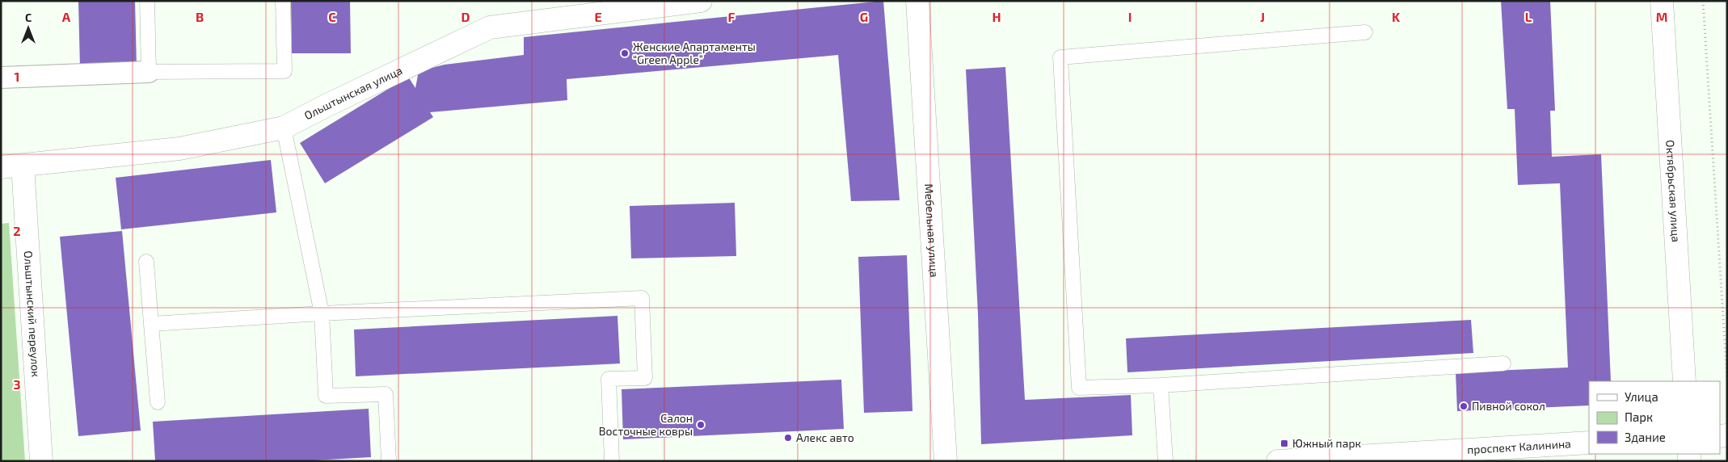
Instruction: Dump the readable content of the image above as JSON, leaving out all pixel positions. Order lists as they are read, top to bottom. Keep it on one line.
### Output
{"streets":{"street":["Ольштынская улица","Октябрьская улица","Мебельная улица","Ольштынский переулок","проспект Калинина"]},"crossings":[["Ольштынская улица","Ольштынский переулок"]],"places":{"other":["Женские Апартаменты “Green Apple”","Пивной сокол","Салон Восточные ковры","Алекс авто"],"transit":["Южный парк"]},"legend":["Улица","Парк","Здание"],"north":"top","grid":{"columns":["A","B","C","D","E","F","G","H","I","J","K","L","M"],"rows":["1","2","3"]}}
